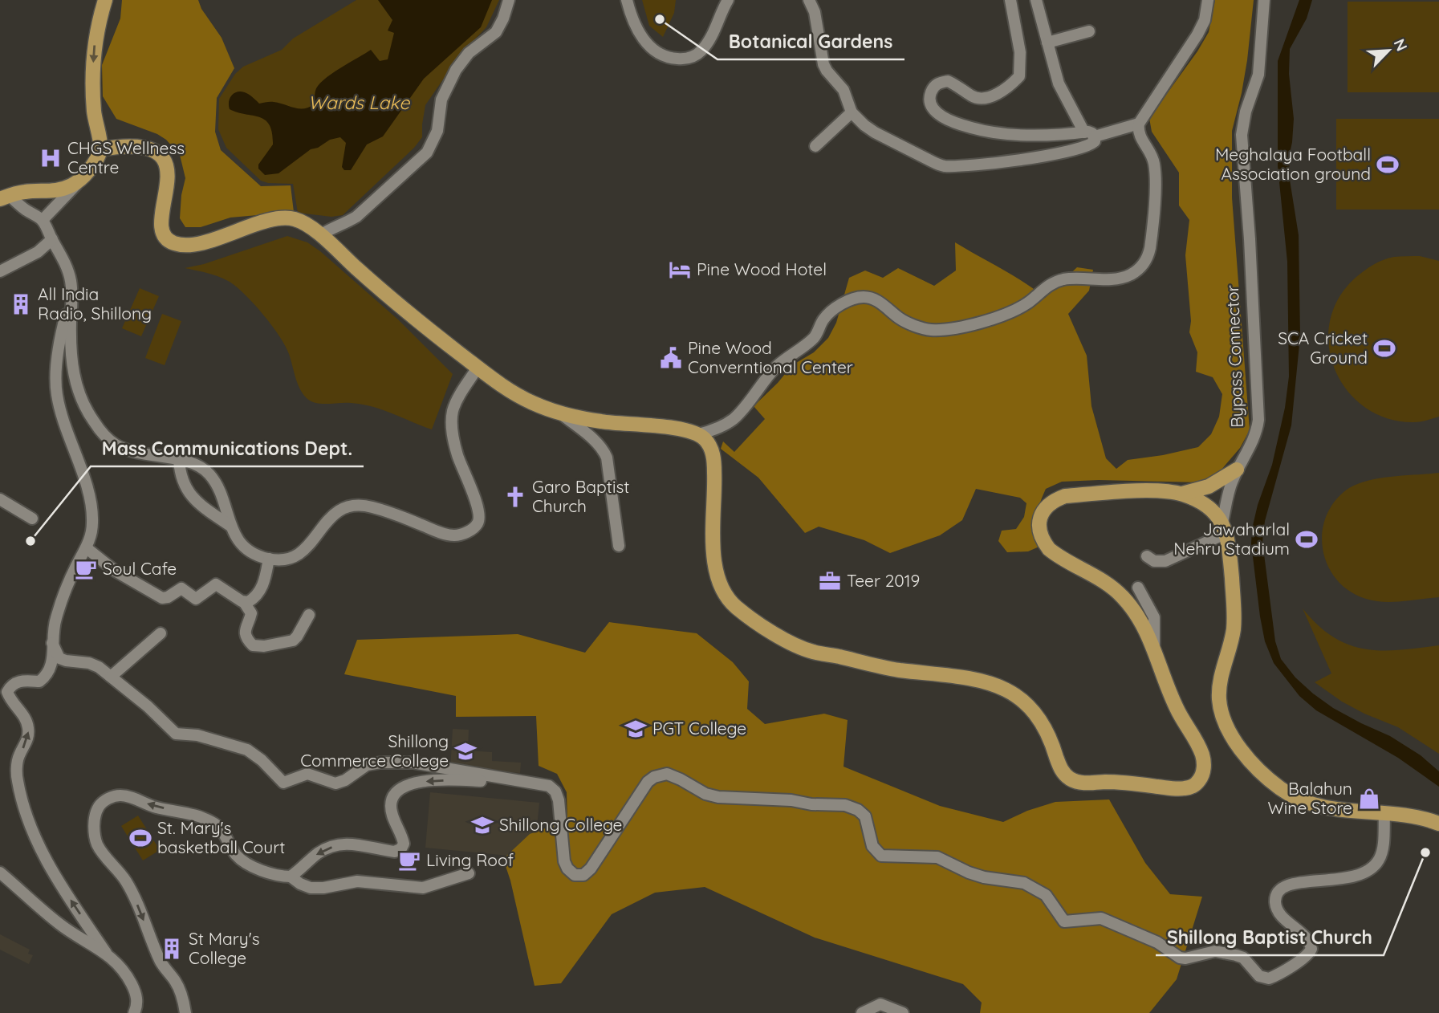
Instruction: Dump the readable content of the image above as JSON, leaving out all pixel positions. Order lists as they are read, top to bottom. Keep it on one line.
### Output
{"streets":{"main road":["Bypass Connector"]},"water":["Wards Lake"],"places":{"other":["Botanical Gardens","Mass Communications Dept.","Shillong Baptist Church"],"hospital":["CHGS Wellness Centre"],"sports":["Meghalaya Football Association ground","SCA Cricket Ground","Jawaharlal Nehru Stadium","St. Mary's basketball Court"],"hotel":["Pine Wood Hotel"],"building":["All India Radio, Shillong","St Mary's College"],"public building":["Pine Wood Converntional Center"],"church":["Garo Baptist Church"],"cafe":["Soul Cafe","Living Roof"],"office":["Teer 2019"],"school or university":["PGT College","Shillong Commerce College","Shillong College"],"shop":["Balahun Wine Store"]},"north":"top right"}
